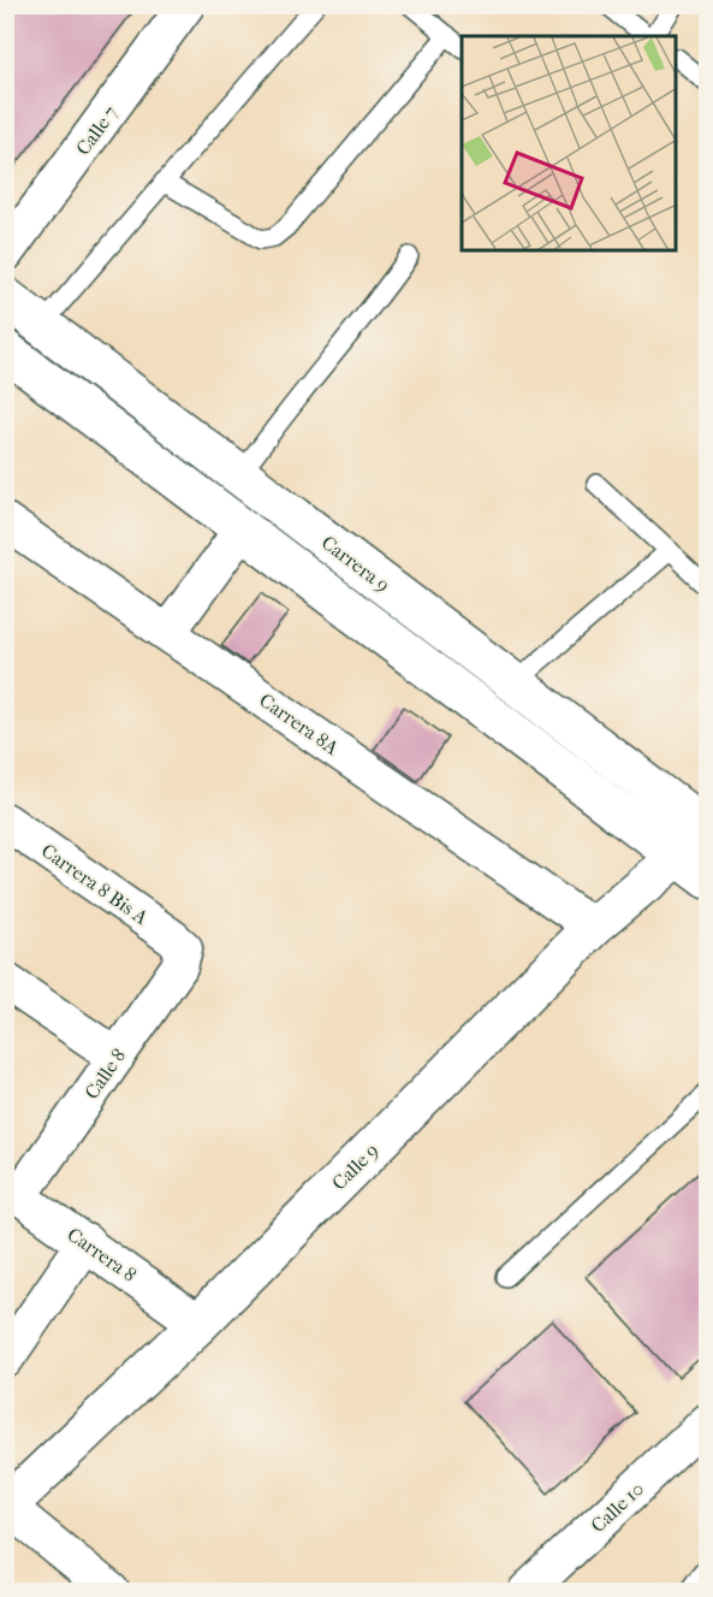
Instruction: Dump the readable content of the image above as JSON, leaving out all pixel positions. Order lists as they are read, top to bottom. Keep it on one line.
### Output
{"streets":{"main road":["Carrera 9","Calle 9"],"street":["Calle 7","Carrera 8A","Carrera 8 Bis A","Calle 8","Carrera 8","Calle 10"]},"crossings":[["Carrera 9","Calle 9"],["Carrera 8A","Calle 9"],["Carrera 8 Bis A","Calle 8"],["Calle 8","Carrera 8"],["Calle 9","Carrera 8"]]}
